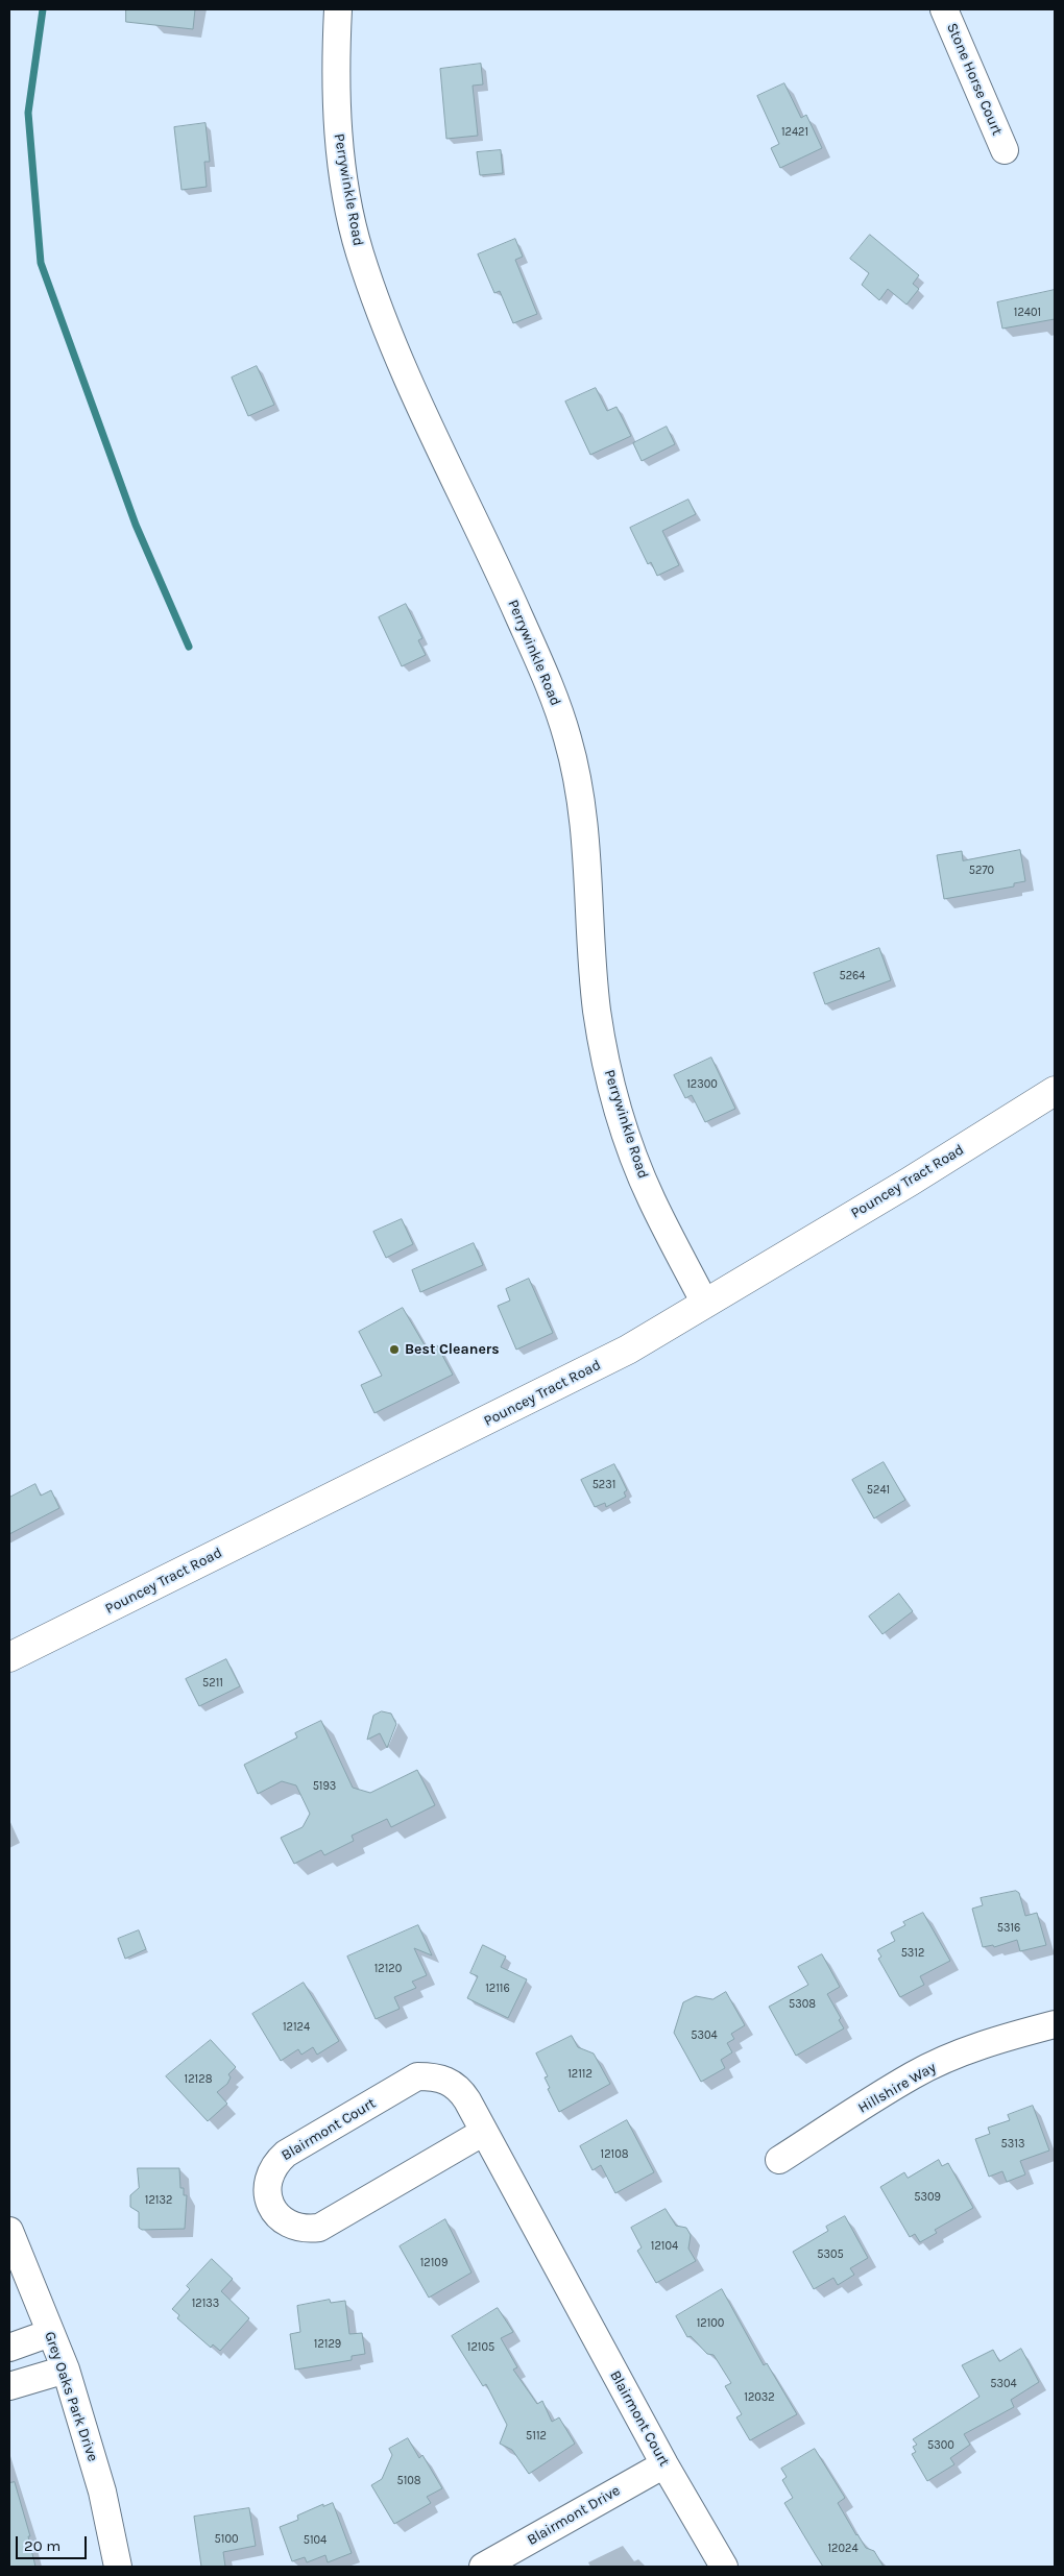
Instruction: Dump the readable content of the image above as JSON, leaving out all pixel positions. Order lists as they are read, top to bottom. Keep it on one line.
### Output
{"streets":{"main road":["Pouncey Tract Road"],"street":["Stone Horse Court","Perrywinkle Road","Hillshire Way","Blairmont Court","Grey Oaks Park Drive","Blairmont Drive"]},"crossings":[["Perrywinkle Road","Pouncey Tract Road"],["Blairmont Court","Blairmont Drive"]],"places":["Best Cleaners"],"house_numbers":["12421","12401","5270","5264","12300","5231","5241","5211","5193","5316","5312","12120","12116","5308","12124","5304","12112","12128","5313","12108","5309","12132","12104","5305","12109","12133","12100","12129","12105","5304","12032","5112","5300","5108","5100","5104","12024"],"scale_bar":"20 m"}
